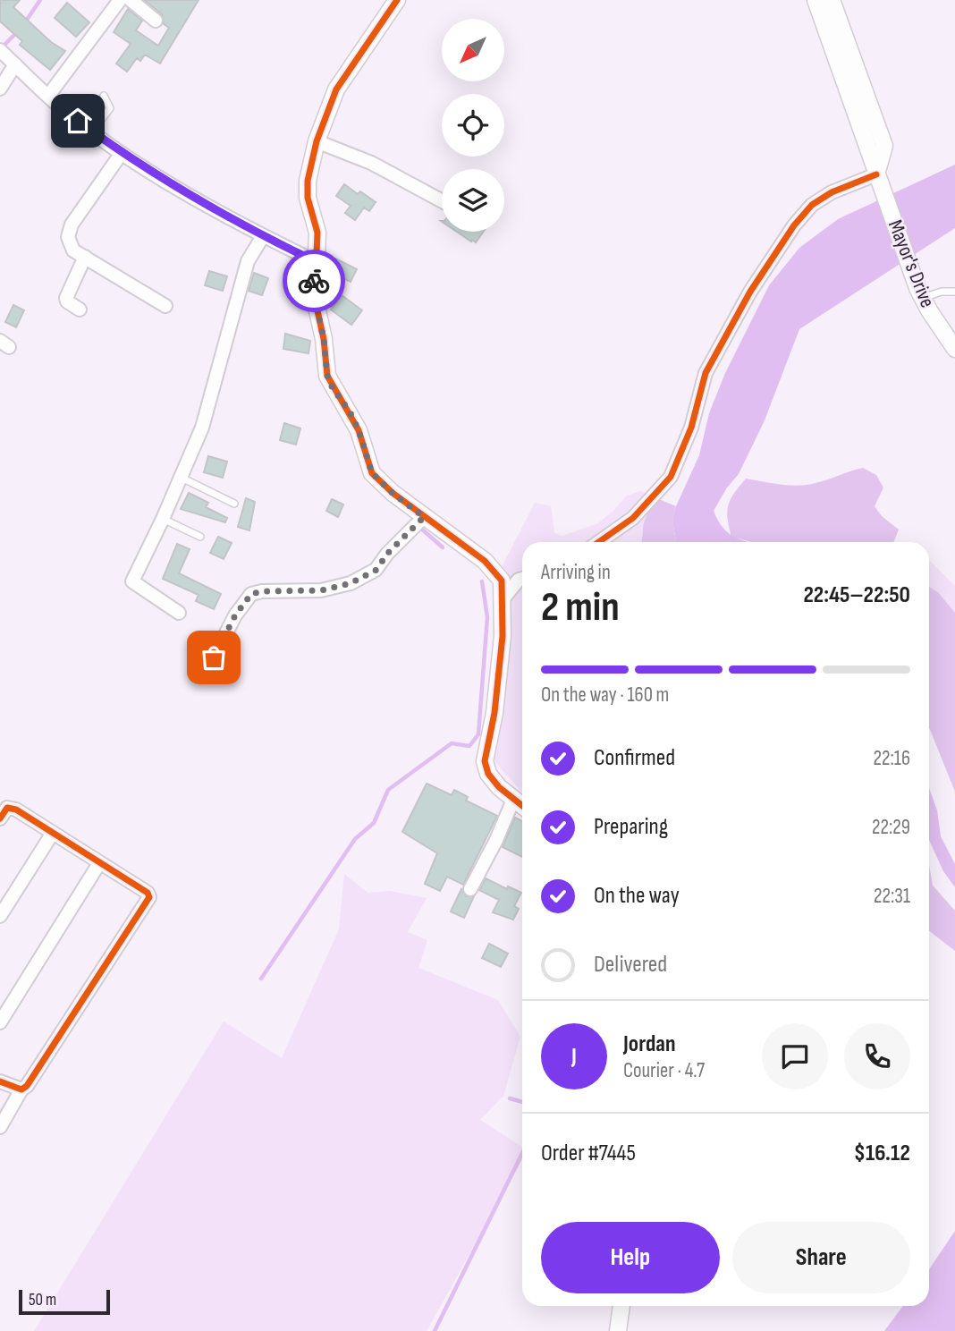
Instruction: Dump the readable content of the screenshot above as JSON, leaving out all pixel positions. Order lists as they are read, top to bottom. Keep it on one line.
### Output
{"streets":{"street":["Mayor's Drive"]},"scale_bar":"50 m","north":"bottom left","page":{"heading":["2 min","Arriving in","22:45–22:50"],"panel":["Jordan","Courier · 4.7","Order #7445","$16.12"],"bar":"On the way · 160 m","list":[["Confirmed","22:16"],["Preparing","22:29"],["On the way","22:31"],"Delivered"],"round":"J","buttons":["Help","Share"],"scale":"50 m"}}
